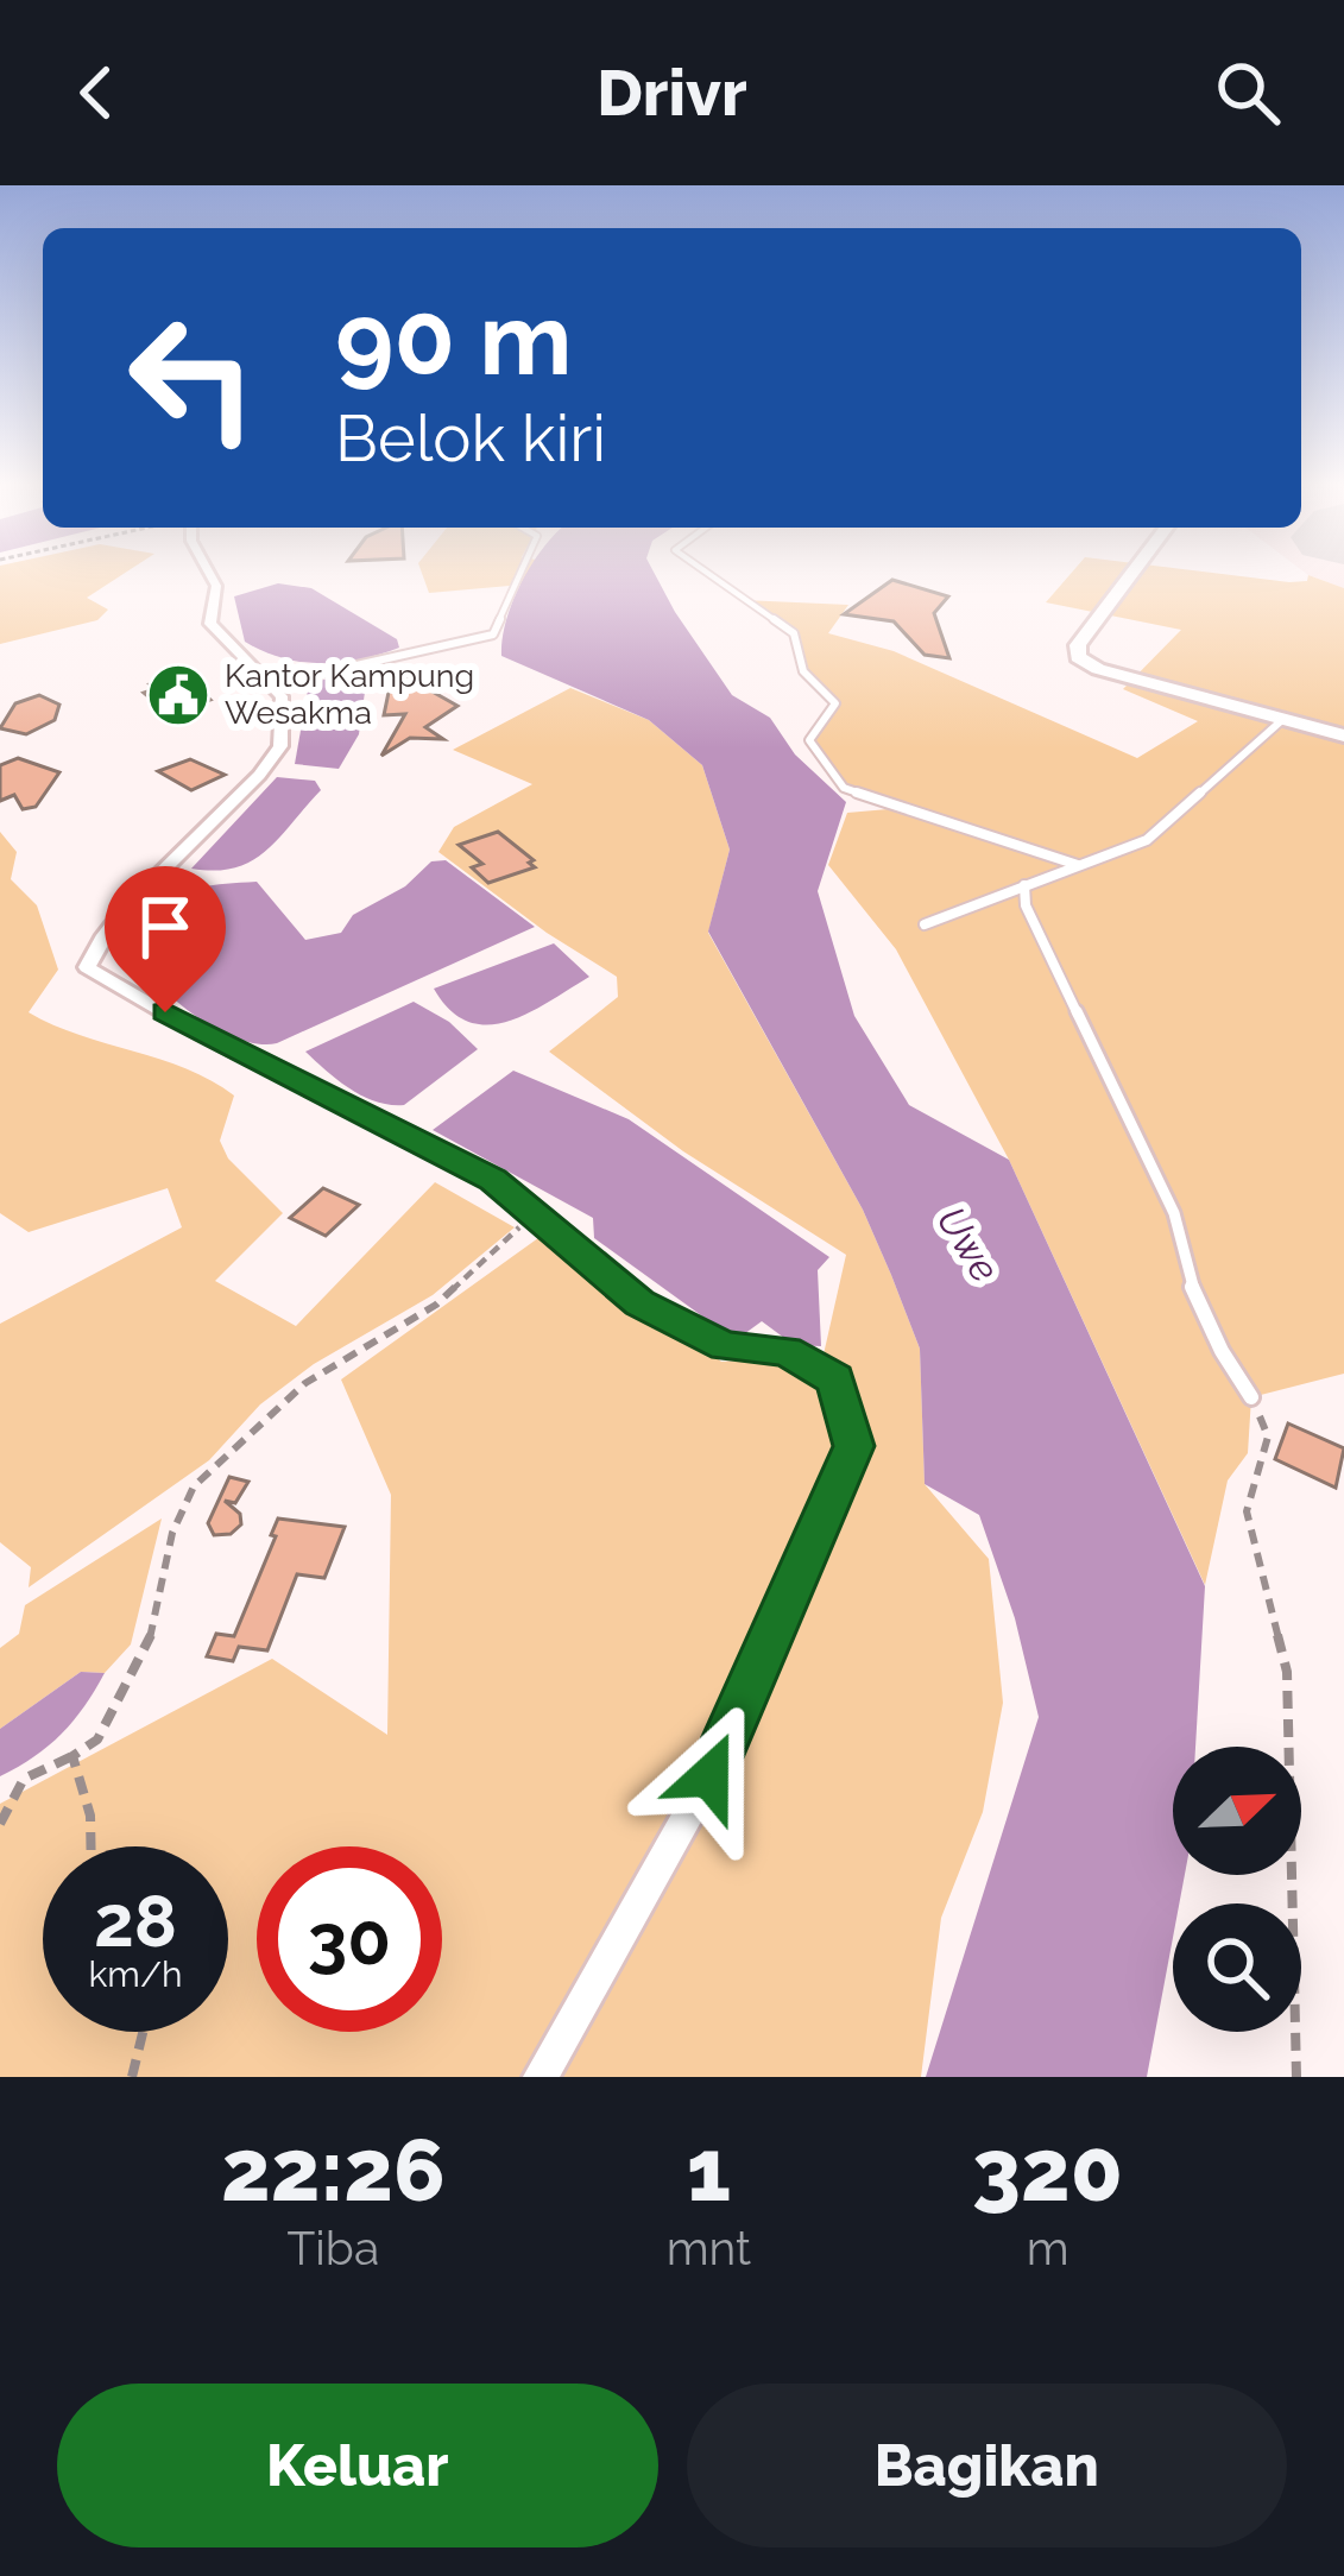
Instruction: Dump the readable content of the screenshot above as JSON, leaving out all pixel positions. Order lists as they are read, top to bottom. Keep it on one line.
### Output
{"water":["Uwe"],"places":{"public building":["Kantor Kampung Wesakma"]},"north":"top right","page":{"header":"Drivr","turn":["90 m","Belok kiri"],"speed":"28 km/h","limit":"30","eta":["22:26","Tiba","1","mnt","320","m"],"buttons":["Keluar","Bagikan"]}}
